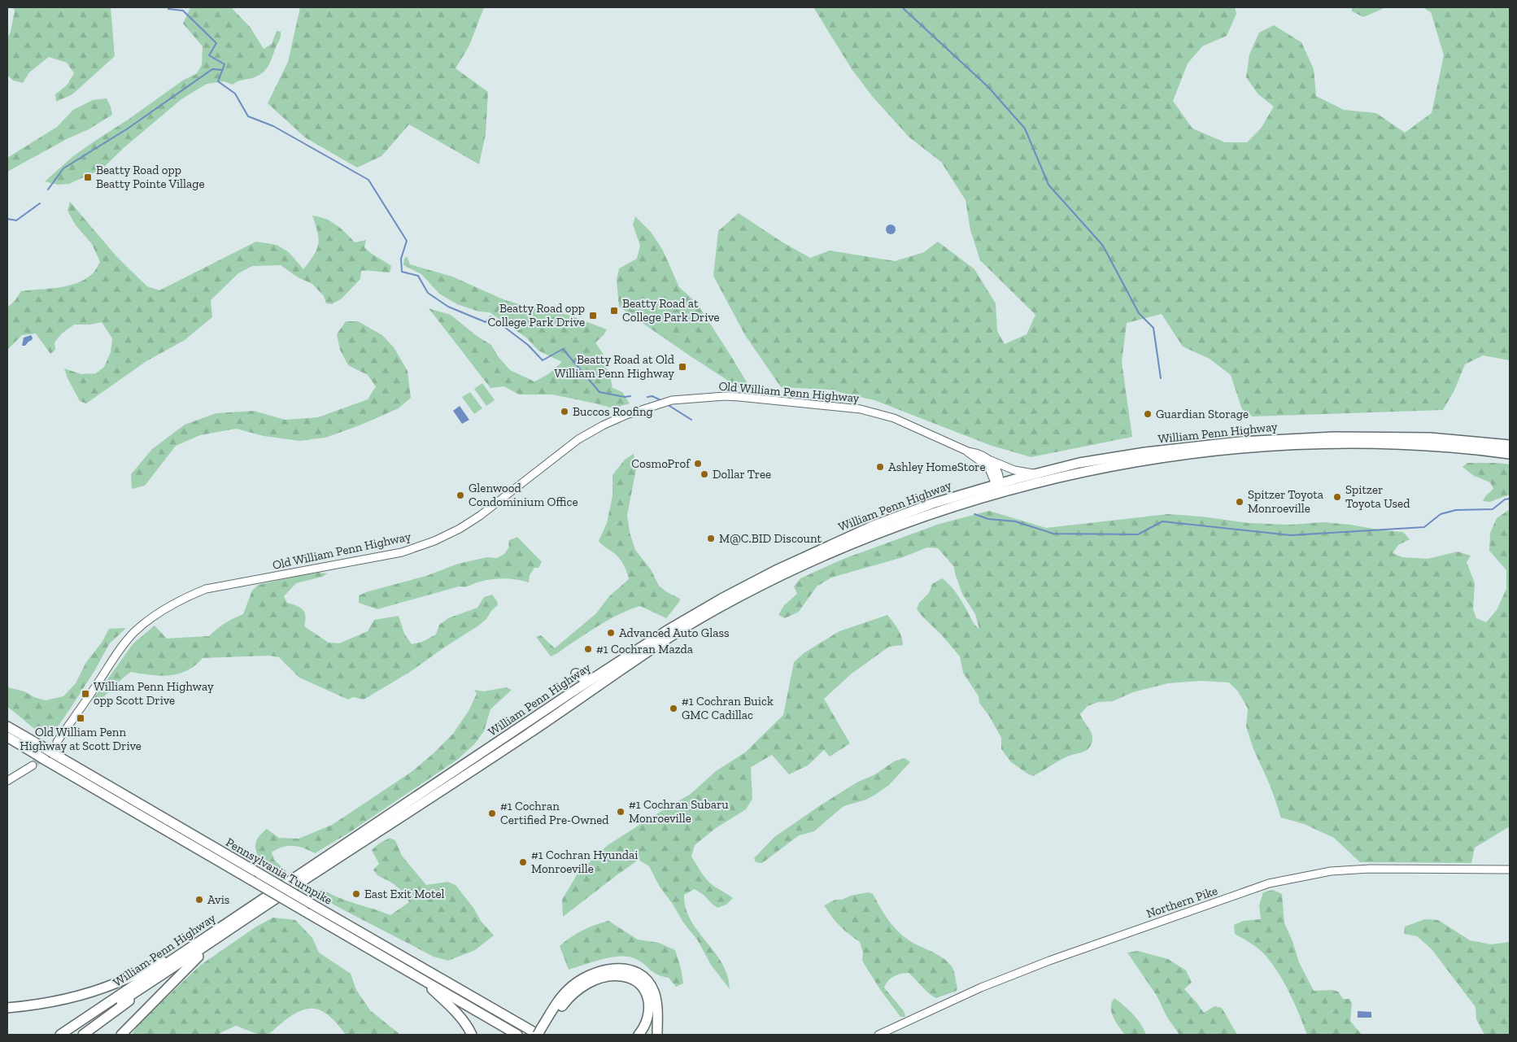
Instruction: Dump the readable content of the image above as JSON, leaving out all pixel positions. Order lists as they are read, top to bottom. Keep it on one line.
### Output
{"streets":{"highway":["William Penn Highway","Pennsylvania Turnpike"],"main road":["Old William Penn Highway","Northern Pike"]},"crossings":[["Old William Penn Highway","William Penn Highway"]],"places":{"transit":["Beatty Road opp Beatty Pointe Village","Beatty Road at College Park Drive","Beatty Road opp College Park Drive","Beatty Road at Old William Penn Highway","William Penn Highway opp Scott Drive","Old William Penn Highway at Scott Drive"],"other":["Buccos Roofing","Guardian Storage","CosmoProf","Ashley HomeStore","Dollar Tree","Glenwood Condominium Office","Spitzer Toyota Used","Spitzer Toyota Monroeville","M@C.BID Discount","Advanced Auto Glass","#1 Cochran Mazda","#1 Cochran Buick GMC Cadillac","#1 Cochran Subaru Monroeville","#1 Cochran Certified Pre-Owned","#1 Cochran Hyundai Monroeville","East Exit Motel","Avis"]}}
